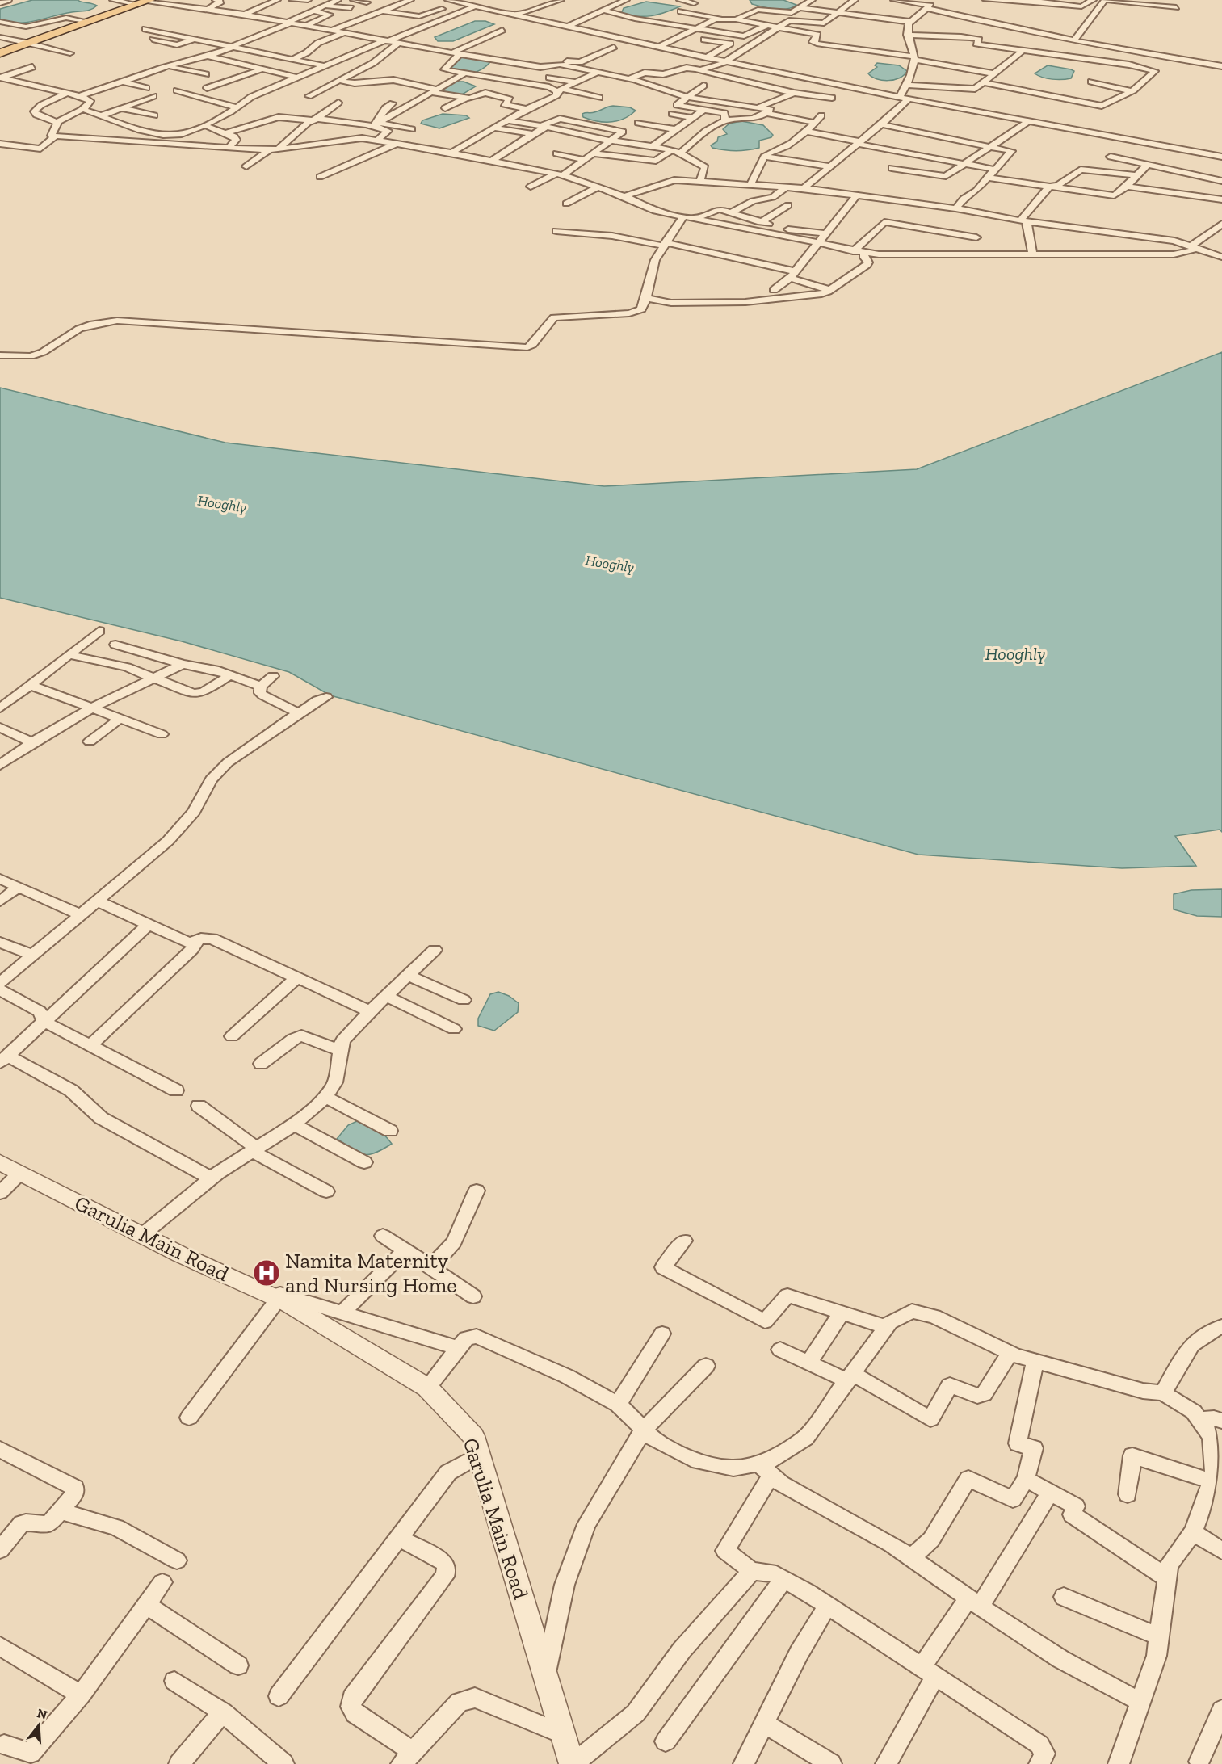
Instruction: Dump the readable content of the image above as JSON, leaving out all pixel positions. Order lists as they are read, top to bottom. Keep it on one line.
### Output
{"streets":{"street":["Garulia Main Road"]},"water":["Hooghly"],"places":{"hospital":["Namita Maternity and Nursing Home"]},"north":"top"}
